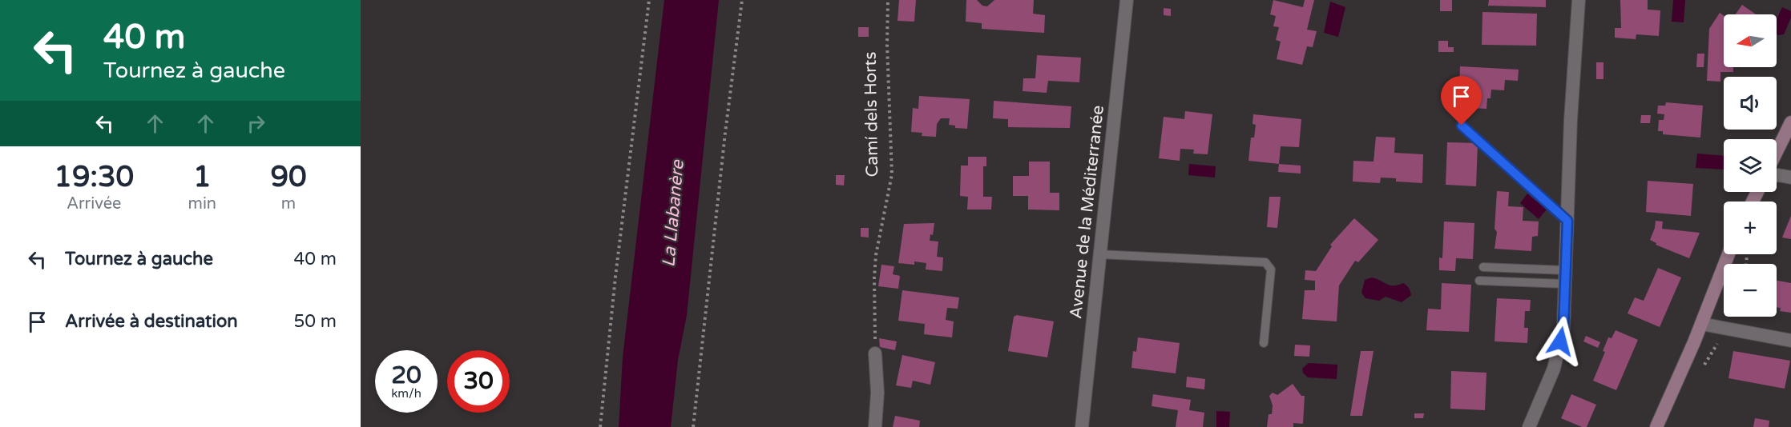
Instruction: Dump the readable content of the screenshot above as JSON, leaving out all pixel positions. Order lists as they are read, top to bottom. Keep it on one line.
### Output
{"streets":{"street":["Avenue de la Méditerranée"],"path":["Camí dels Horts"]},"water":["La Llabanère"],"north":"left","page":{"turn":["40 m","Tournez à gauche"],"map_buttons":["+","−"],"eta":["19:30","Arrivée","1","min","90","m"],"list":[{"name":"Tournez à gauche","value":"40 m"},{"name":"Arrivée à destination","value":"50 m"}],"speed":"20 km/h","limit":"30"}}
